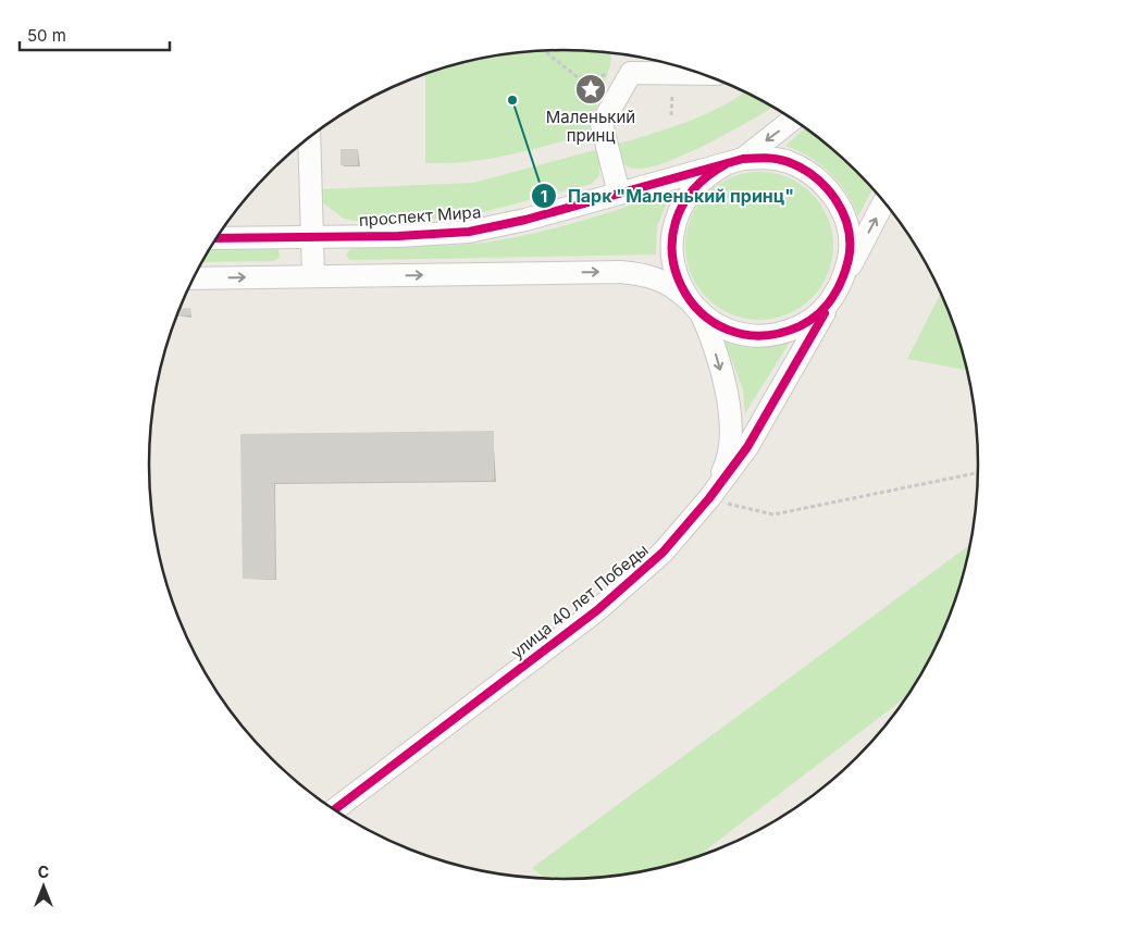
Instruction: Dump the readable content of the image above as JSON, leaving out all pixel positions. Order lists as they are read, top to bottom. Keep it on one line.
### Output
{"streets":{"street":["проспект Мира","улица 40 лет Победы"]},"crossings":[["проспект Мира","улица 40 лет Победы"]],"places":{"place":["Маленький принц"],"other":["Парк \"Маленький принц\""]},"scale_bar":"50 m","north":"top"}
